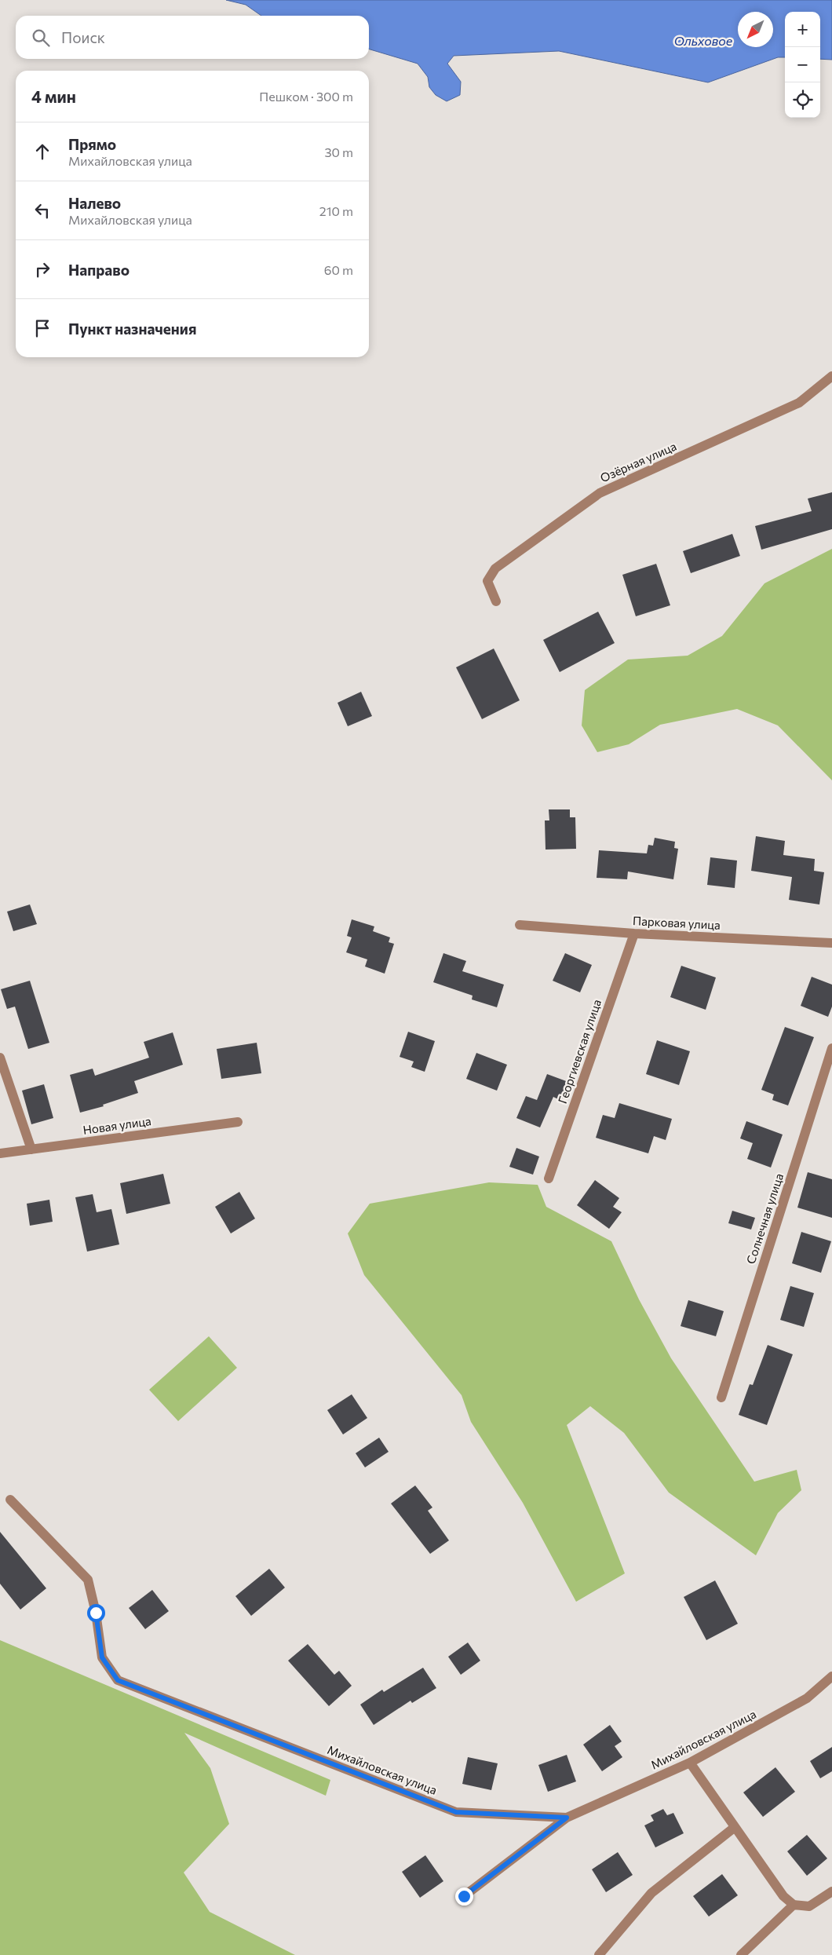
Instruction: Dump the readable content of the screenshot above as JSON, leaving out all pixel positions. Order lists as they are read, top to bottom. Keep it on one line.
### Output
{"streets":{"street":["Озёрная улица","Парковая улица","Георгиевская улица","Новая улица","Солнечная улица","Михайловская улица"]},"crossings":[["Парковая улица","Георгиевская улица"]],"water":["Ольховое"],"north":"bottom left","page":{"map_buttons":["+","−"],"search":"Поиск","heading":["4 мин","Пешком · 300 m"],"list":[["Прямо","Михайловская улица","30 m"],["Налево","Михайловская улица","210 m"],["Направо","60 m"],"Пункт назначения"]}}
